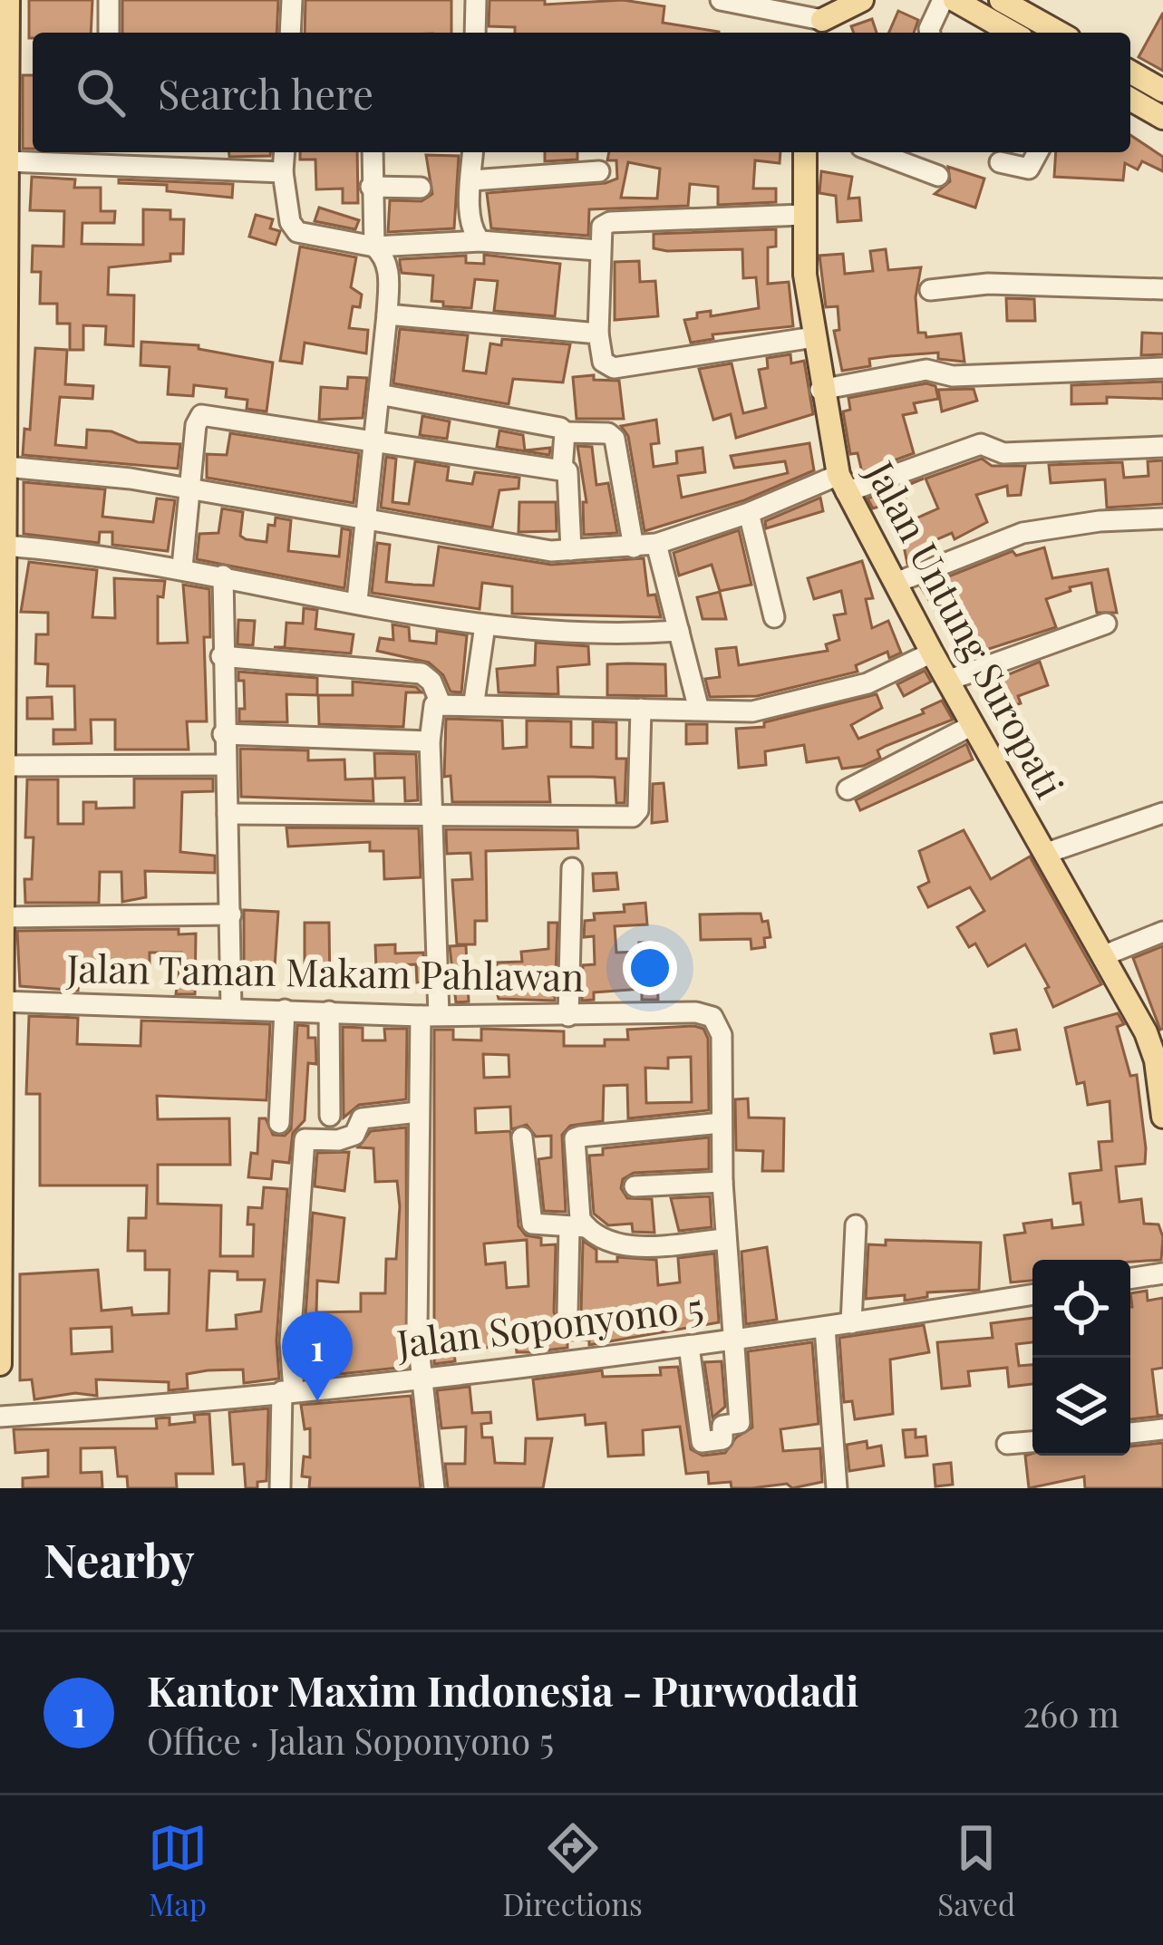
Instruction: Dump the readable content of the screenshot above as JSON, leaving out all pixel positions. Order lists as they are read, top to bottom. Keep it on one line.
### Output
{"streets":{"main road":["Jalan Untung Suropati"],"street":["Jalan Taman Makam Pahlawan","Jalan Soponyono 5"]},"crossings":[["Jalan Taman Makam Pahlawan","Jalan Soponyono 5"]],"page":{"search":"Search here","pins":"1","heading":"Nearby","list":[{"mark":"1","name":"Kantor Maxim Indonesia - Purwodadi","note":"Office · Jalan Soponyono 5","value":"260 m"}],"nav":["Map","Directions","Saved"]}}
